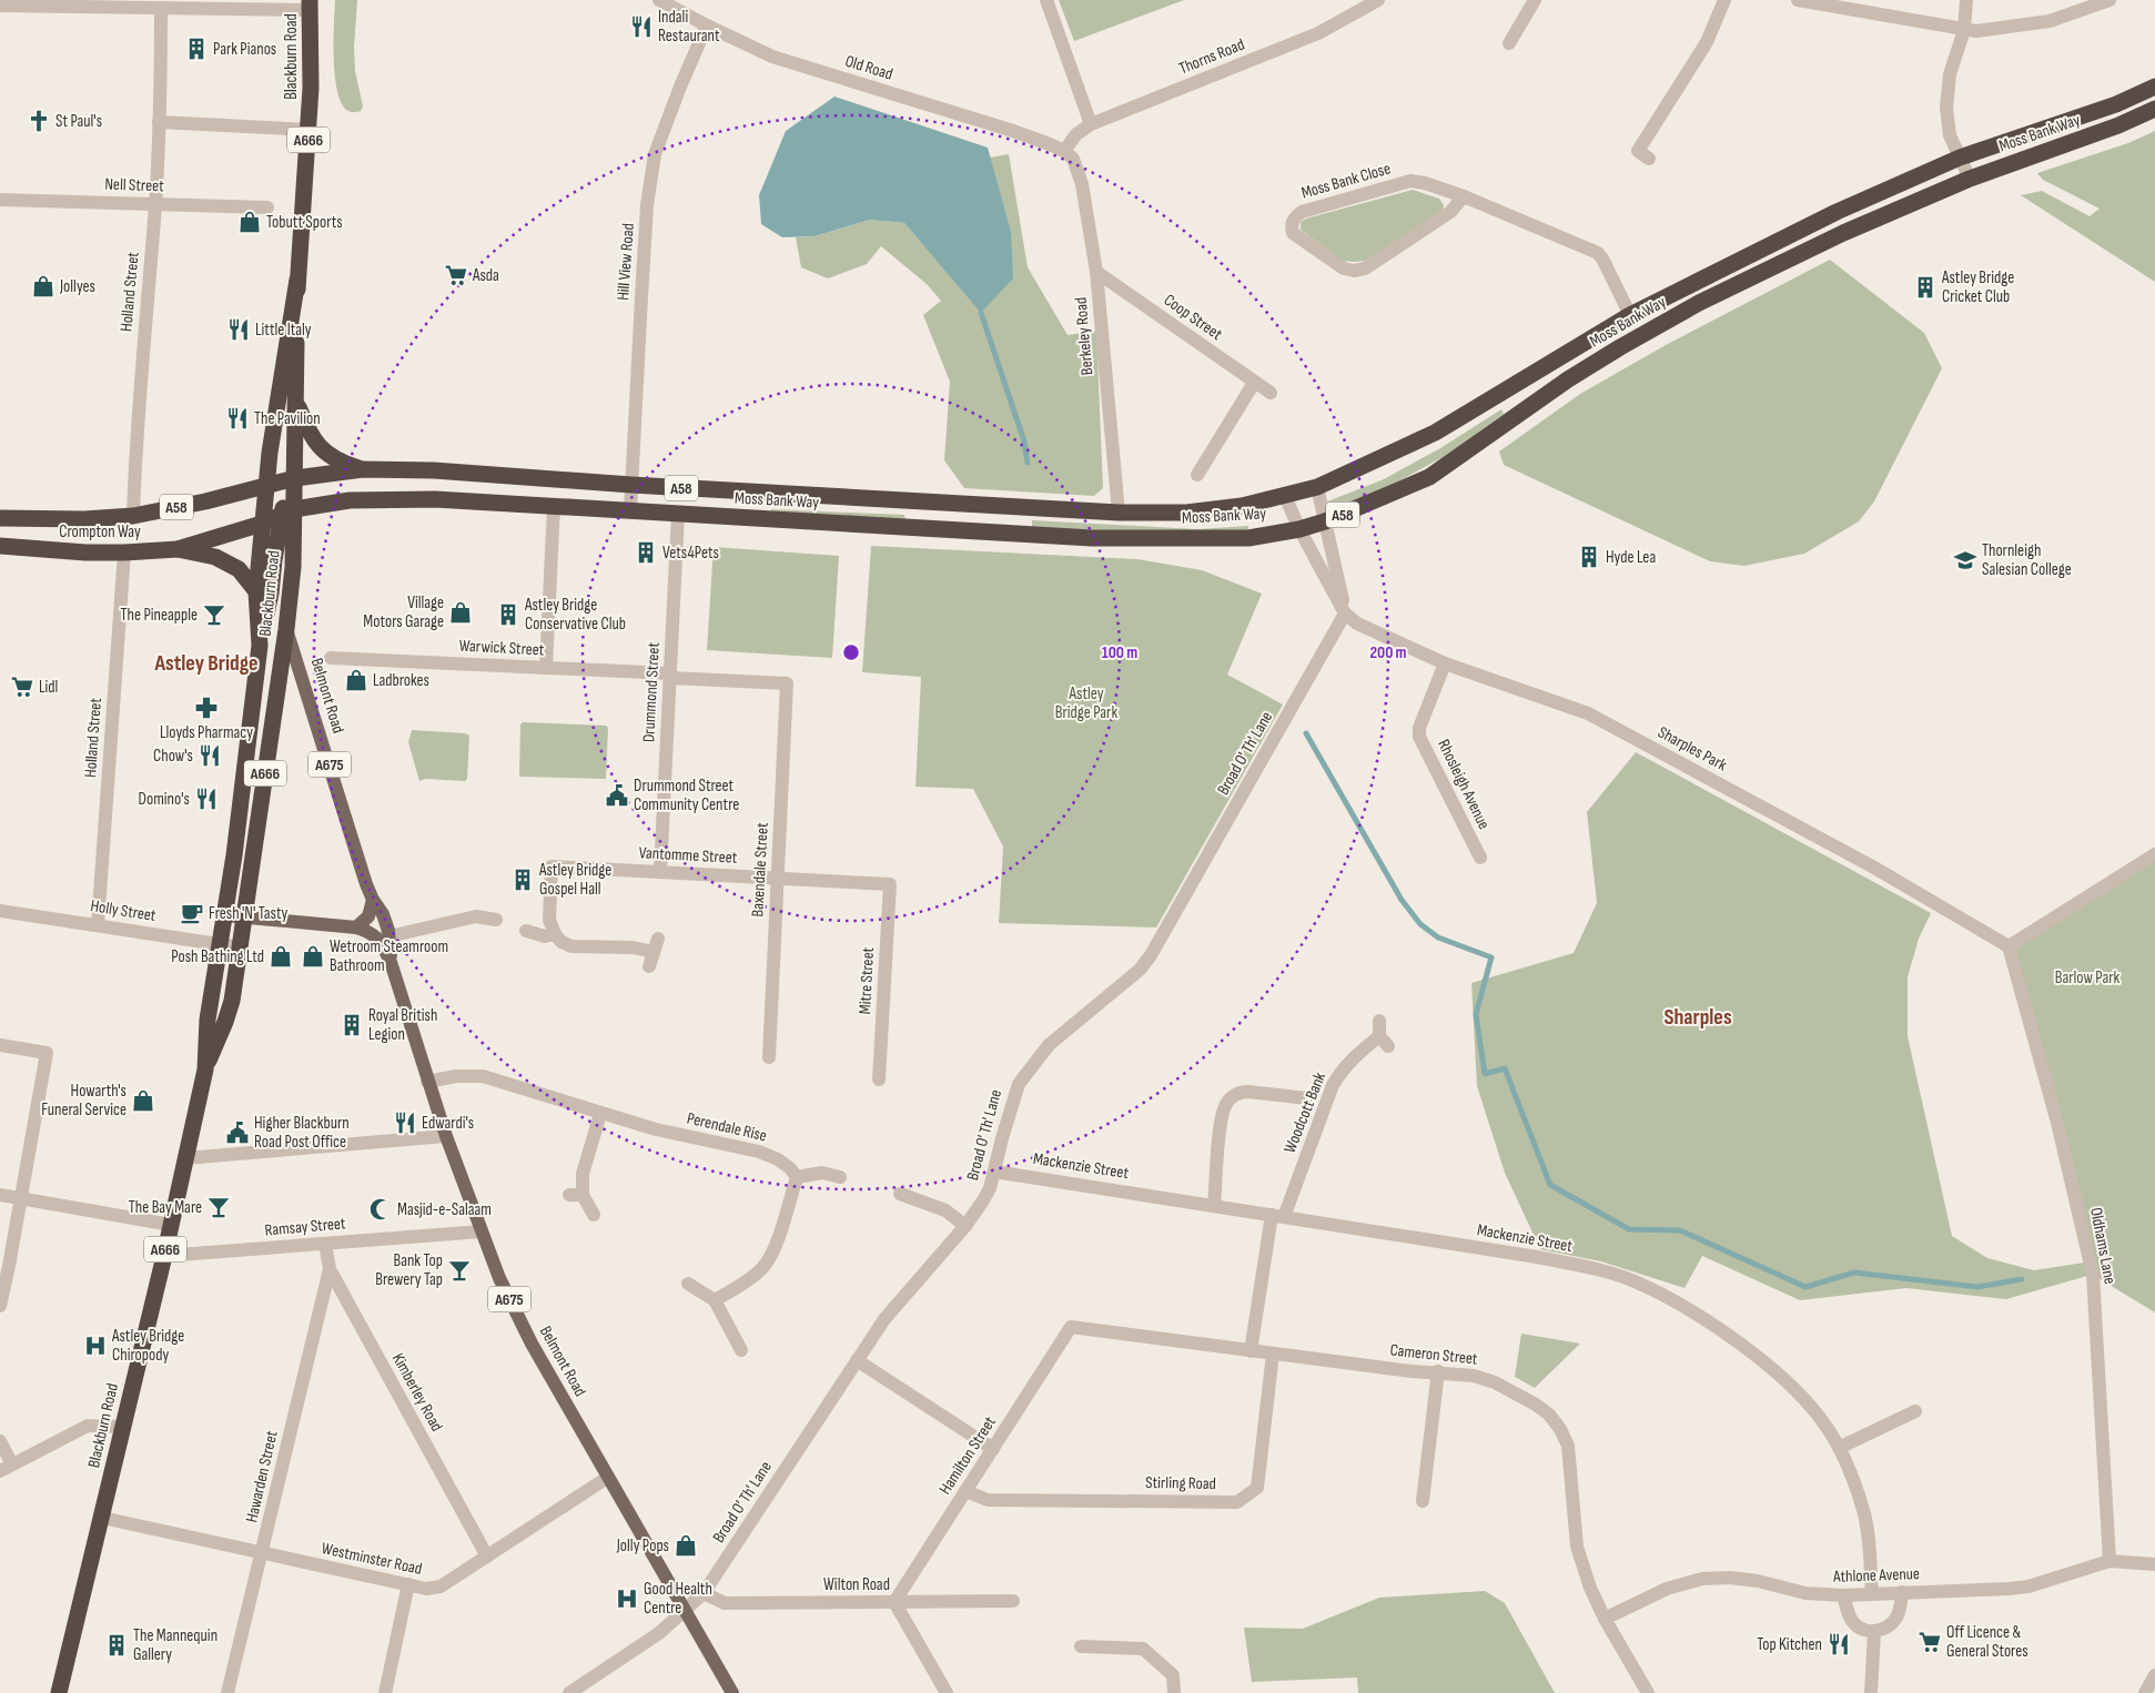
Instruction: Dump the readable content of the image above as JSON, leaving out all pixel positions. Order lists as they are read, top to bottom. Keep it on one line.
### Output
{"streets":{"highway":["Blackburn Road","Moss Bank Way","A666","A58","Crompton Way"],"main road":["Belmont Road","A675"],"street":["Thorns Road","Old Road","Moss Bank Close","Nell Street","Hill View Road","Holland Street","Coop Street","Berkeley Road","Warwick Street","Drummond Street","Sharples Park","Broad O' Th' Lane","Rhosleigh Avenue","Vantomme Street","Baxendale Street","Holly Street","Mitre Street","Woodcott Bank","Perendale Rise","Mackenzie Street","Ramsay Street","Oldhams Lane","Cameron Street","Kimberley Road","Hamilton Street","Hawarden Street","Stirling Road","Westminster Road","Athlone Avenue","Wilton Road"]},"crossings":[["Blackburn Road","Moss Bank Way"],["Blackburn Road","Crompton Way"],["Blackburn Road","Belmont Road"],["Blackburn Road","Holly Street"],["Blackburn Road","Ramsay Street"],["Blackburn Road","Westminster Road"],["Thorns Road","Old Road"],["Thorns Road","Berkeley Road"],["Old Road","Hill View Road"],["Old Road","Berkeley Road"],["Moss Bank Way","Moss Bank Close"],["Moss Bank Way","Hill View Road"],["Moss Bank Way","Berkeley Road"],["Moss Bank Way","Crompton Way"],["Moss Bank Way","Drummond Street"],["Nell Street","Holland Street"],["Holland Street","Crompton Way"],["Holland Street","Holly Street"],["Coop Street","Berkeley Road"],["Warwick Street","Drummond Street"],["Warwick Street","Baxendale Street"],["Drummond Street","Vantomme Street"],["Belmont Road","Broad O' Th' Lane"],["Belmont Road","Perendale Rise"],["Belmont Road","Ramsay Street"],["Belmont Road","Westminster Road"],["Sharples Park","Broad O' Th' Lane"],["Sharples Park","Rhosleigh Avenue"],["Sharples Park","Oldhams Lane"],["Broad O' Th' Lane","Mackenzie Street"],["Broad O' Th' Lane","Wilton Road"],["Vantomme Street","Baxendale Street"],["Vantomme Street","Mitre Street"],["Woodcott Bank","Mackenzie Street"],["Woodcott Bank","Cameron Street"],["Mackenzie Street","Athlone Avenue"],["Ramsay Street","Kimberley Road"],["Oldhams Lane","Athlone Avenue"],["Cameron Street","Hamilton Street"],["Cameron Street","Stirling Road"],["Cameron Street","Athlone Avenue"],["Kimberley Road","Hawarden Street"],["Kimberley Road","Westminster Road"],["Hamilton Street","Stirling Road"],["Hamilton Street","Wilton Road"],["Hawarden Street","Westminster Road"]],"districts":["Astley Bridge","Sharples"],"parks":["Astley Bridge Park","Barlow Park"],"places":{"restaurant":["Indali Restaurant","Little Italy","The Pavilion","Chow's","Domino's","Edwardi's","Top Kitchen"],"building":["Park Pianos","Astley Bridge Cricket Club","Vets4Pets","Hyde Lea","Astley Bridge Conservative Club","Astley Bridge Gospel Hall","Royal British Legion","The Mannequin Gallery"],"church":["St Paul's"],"shop":["Tobutt Sports","Jollyes","Village Motors Garage","Ladbrokes","Posh Bathing Ltd","Wetroom Steamroom Bathroom","Howarth's Funeral Service","Jolly Pops"],"supermarket":["Asda","Lidl","Off Licence & General Stores"],"school or university":["Thornleigh Salesian College"],"bar":["The Pineapple","The Bay Mare","Bank Top Brewery Tap"],"pharmacy":["Lloyds Pharmacy"],"public building":["Drummond Street Community Centre","Higher Blackburn Road Post Office"],"cafe":["Fresh 'N' Tasty"],"mosque":["Masjid-e-Salaam"],"hospital":["Astley Bridge Chiropody","Good Health Centre"]},"rings":["100 m","200 m"]}
